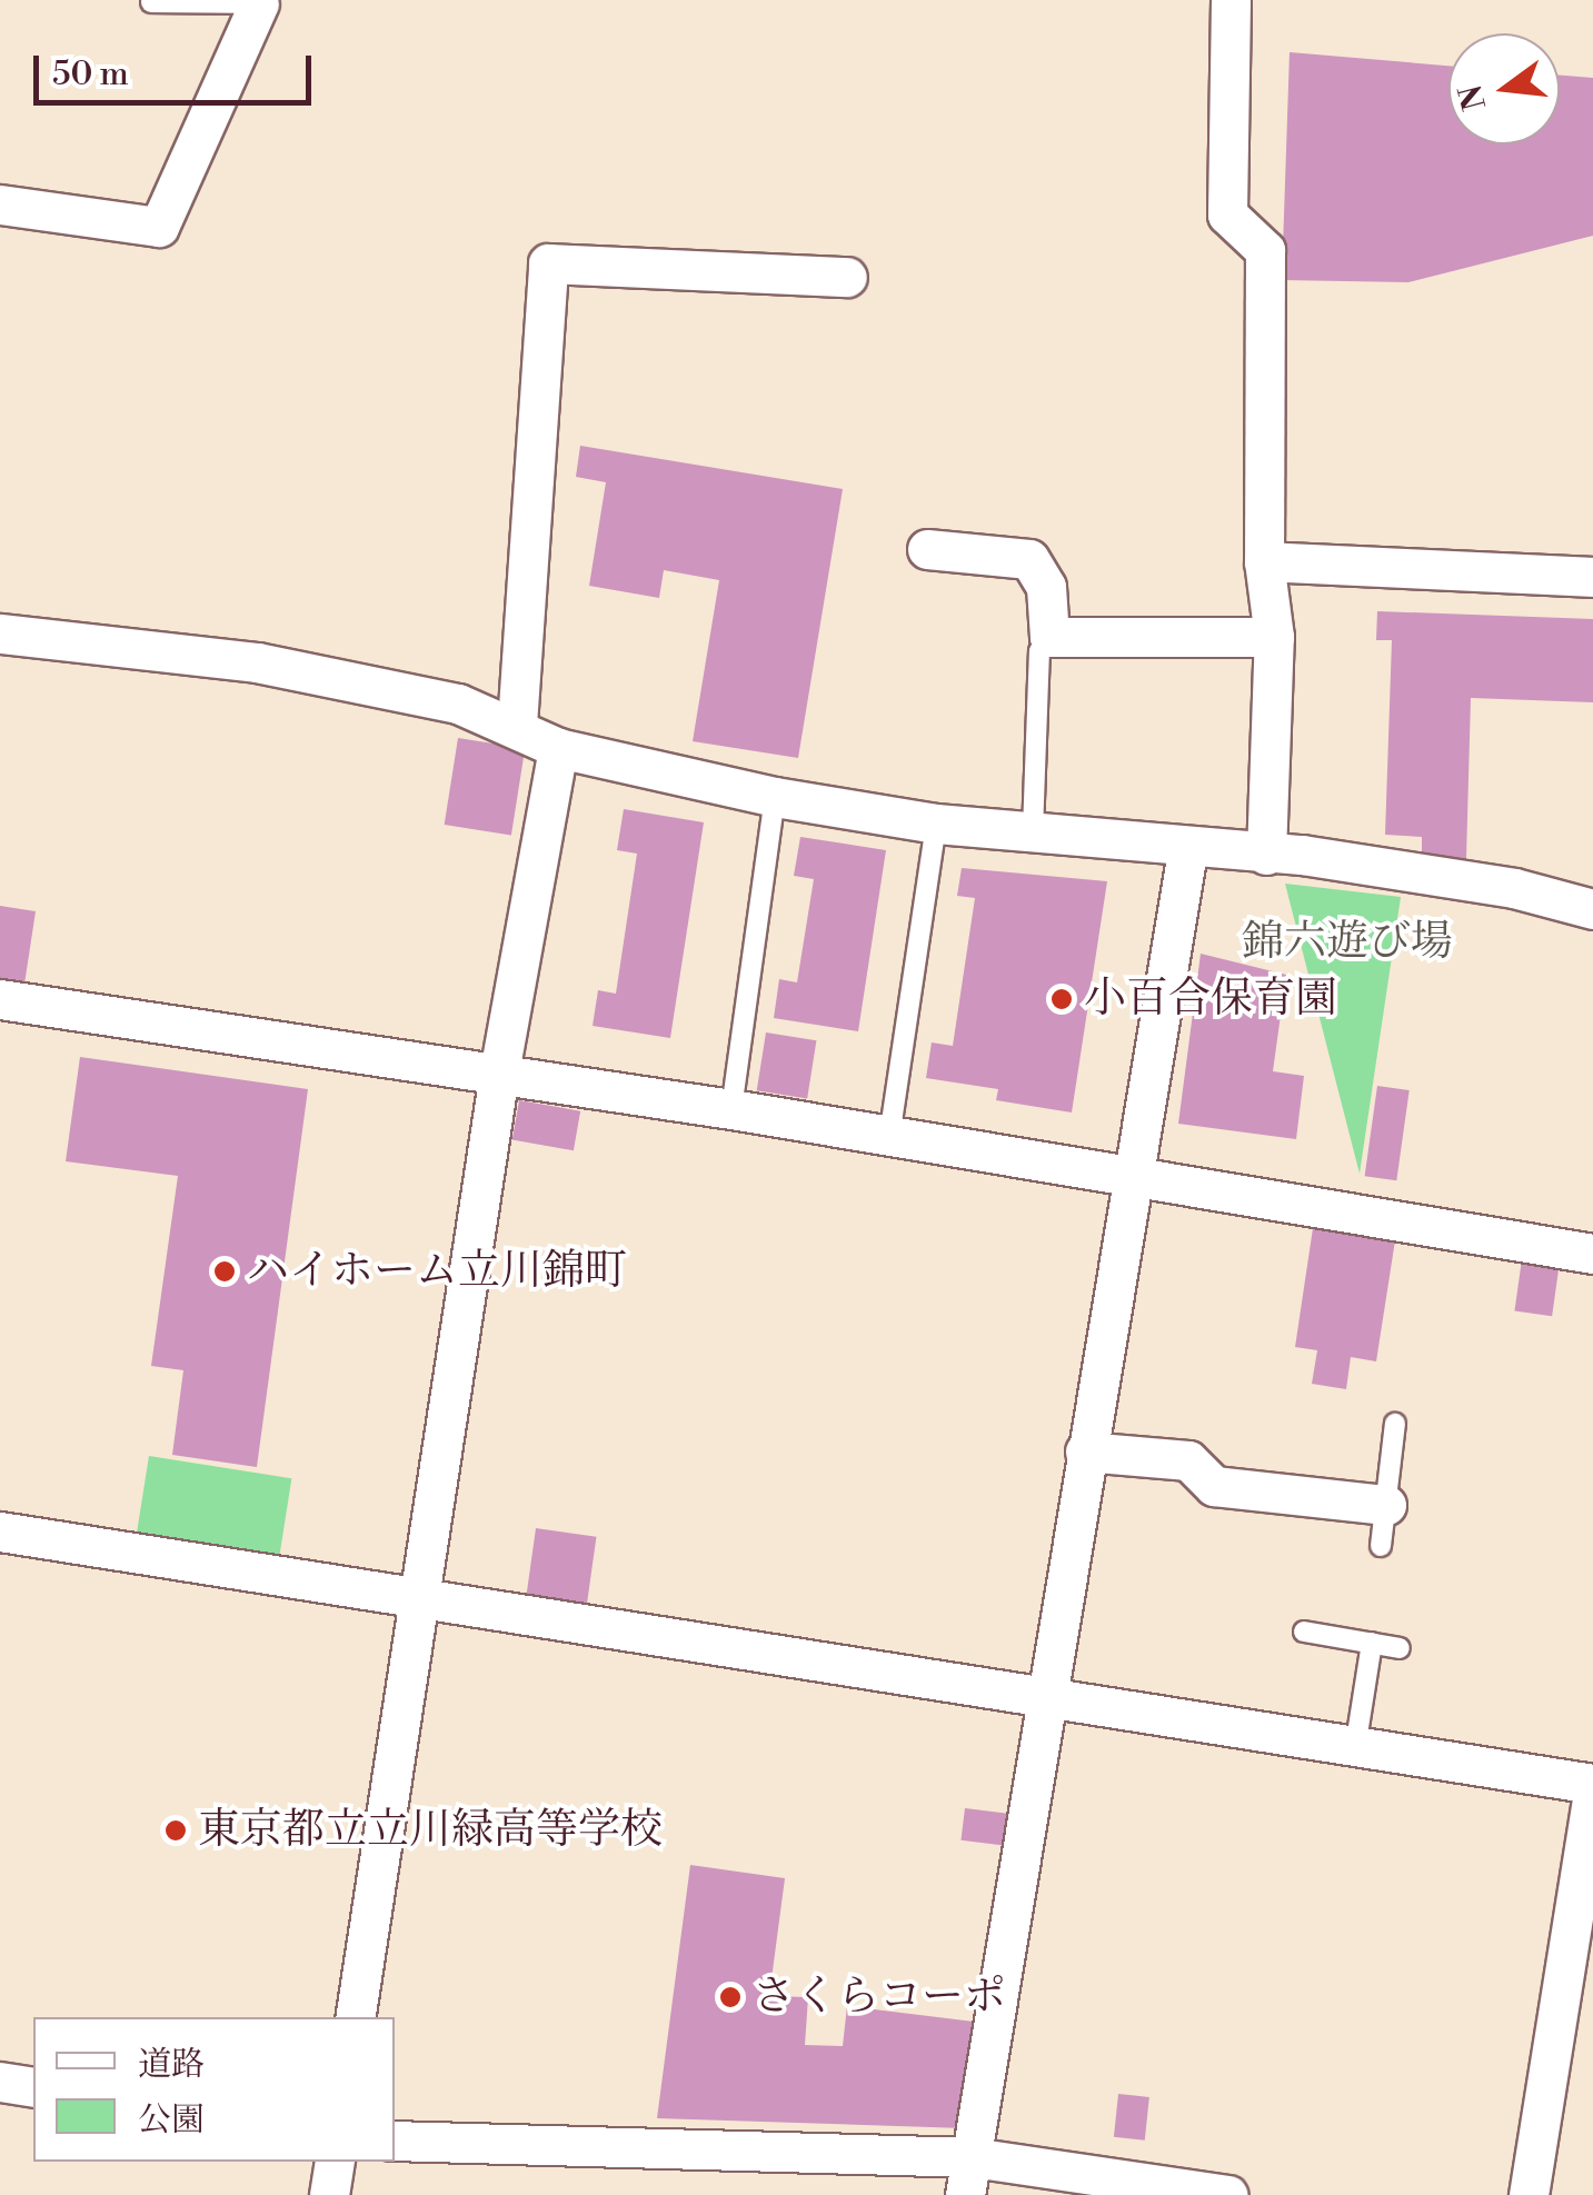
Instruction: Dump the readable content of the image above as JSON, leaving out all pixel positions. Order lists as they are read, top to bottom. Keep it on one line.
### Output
{"parks":["錦六遊び場"],"places":["小百合保育園","ハイホーム立川錦町","東京都立立川緑高等学校","さくらコーポ"],"legend":["道路","公園"],"scale_bar":"50 m","north":"left"}
